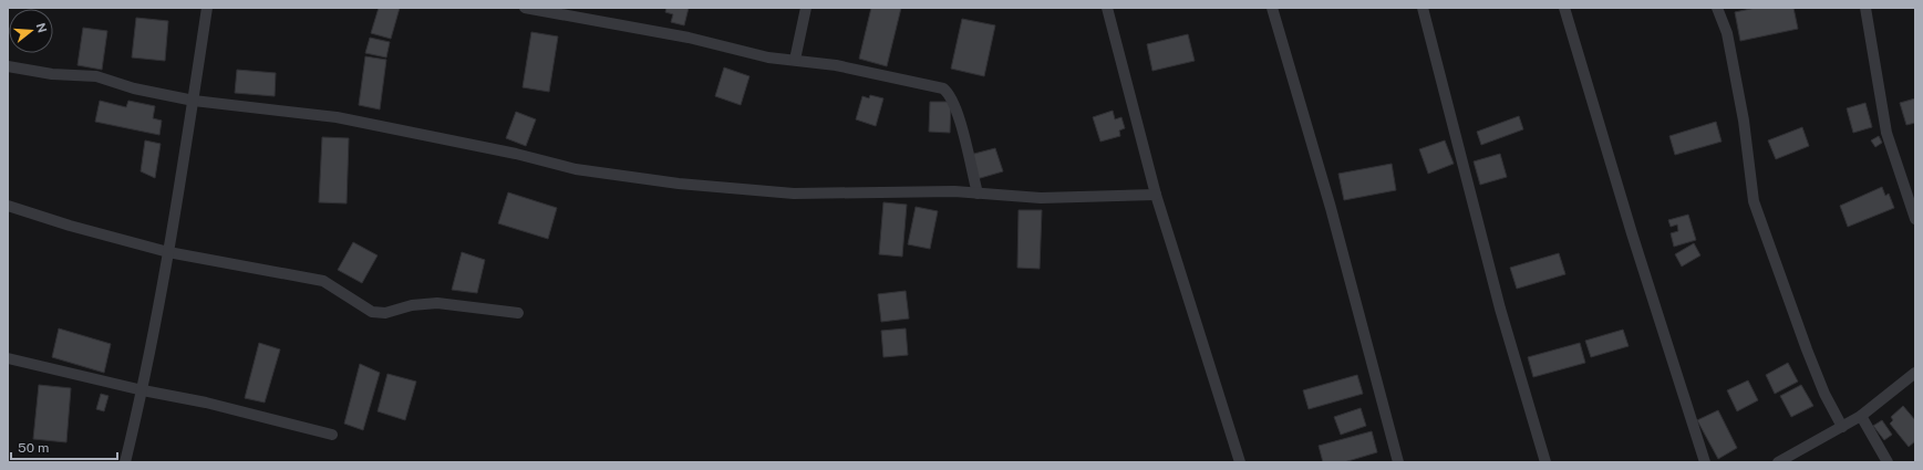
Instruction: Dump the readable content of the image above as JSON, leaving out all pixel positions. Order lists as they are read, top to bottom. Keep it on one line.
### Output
{"scale_bar":"50 m","north":"right"}
